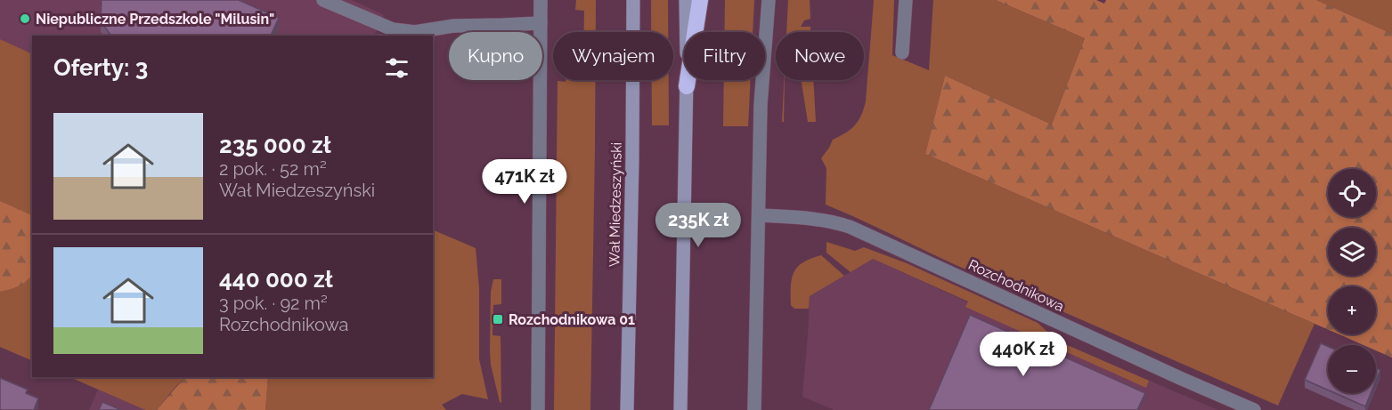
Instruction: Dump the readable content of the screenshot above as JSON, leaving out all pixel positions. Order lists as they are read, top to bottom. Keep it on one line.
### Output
{"streets":{"main road":["Wał Miedzeszyński"],"street":["Rozchodnikowa"]},"places":{"other":["Niepubliczne Przedszkole \"Milusin\""],"transit":["Rozchodnikowa 01"]},"page":{"chip":["Kupno","Wynajem","Filtry","Nowe"],"heading":"Oferty: 3","list":[{"name":"235 000 zł","note":"2 pok. · 52 m² · Wał Miedzeszyński"},{"name":"440 000 zł","note":"3 pok. · 92 m² · Rozchodnikowa"}],"price":["471K zł","235K zł","440K zł"],"map_buttons":["+","−"]}}
